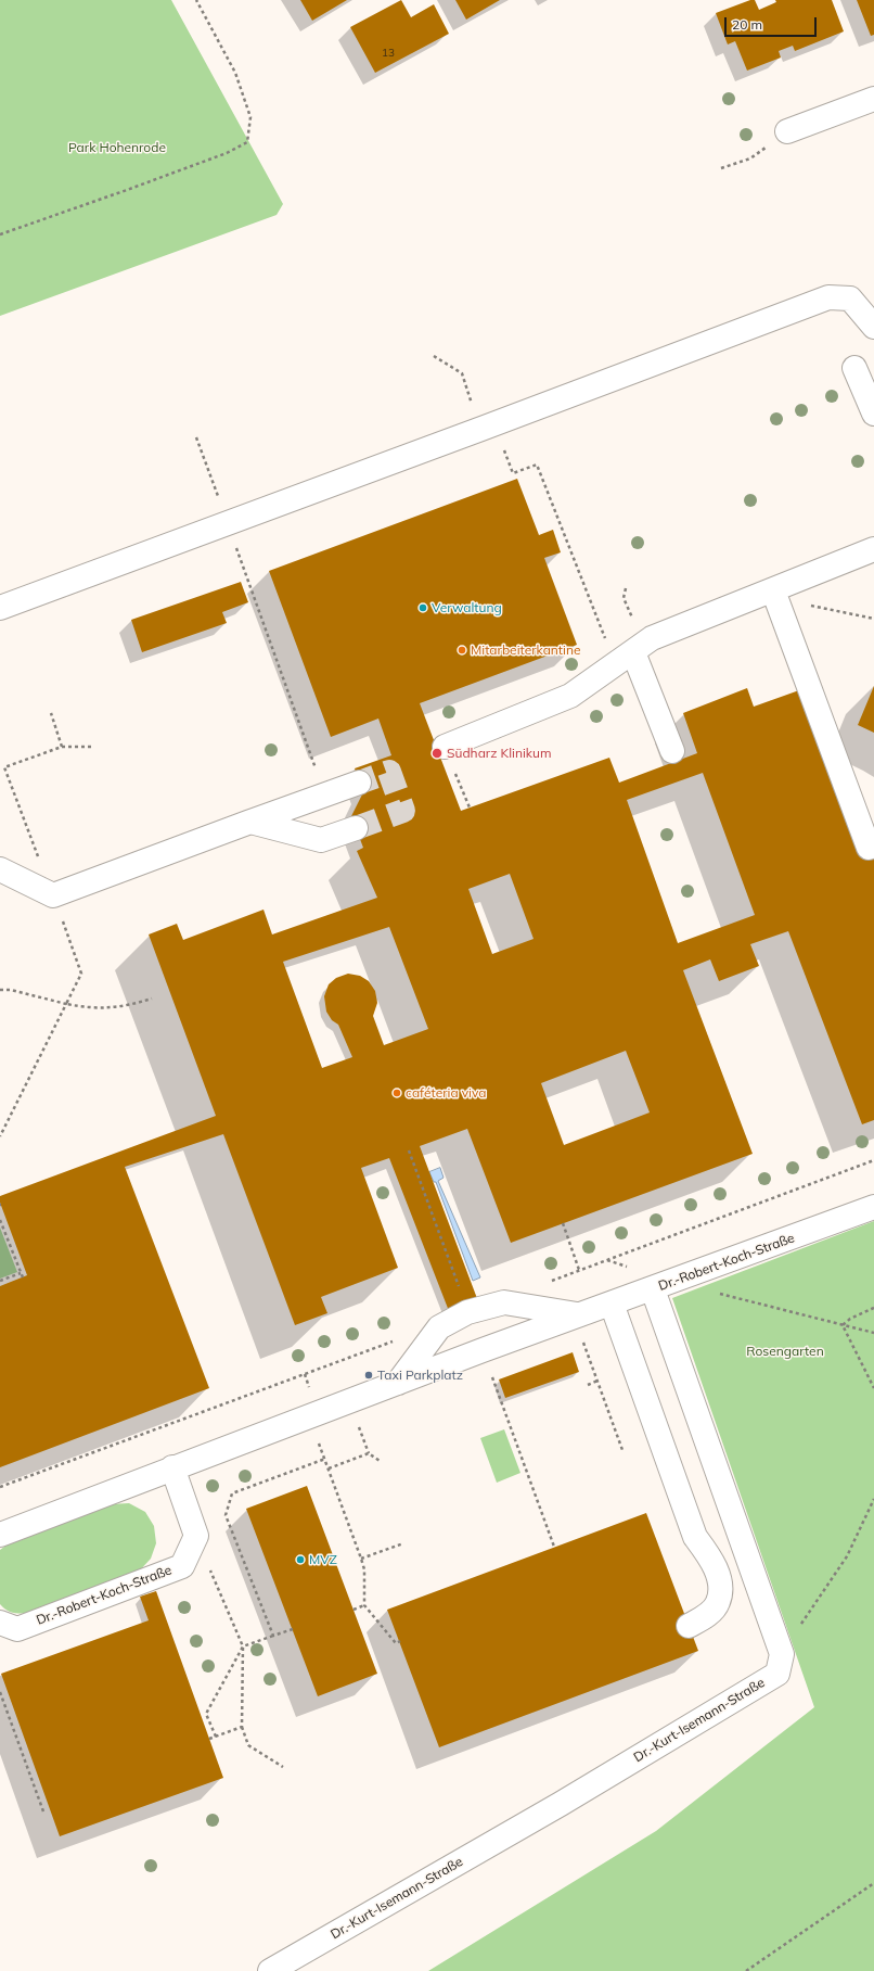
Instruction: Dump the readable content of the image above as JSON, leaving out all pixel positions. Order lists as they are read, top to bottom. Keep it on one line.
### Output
{"streets":{"street":["Dr.-Robert-Koch-Straße","Dr.-Kurt-Isemann-Straße"]},"parks":["Park Hohenrode","Rosengarten"],"places":["Verwaltung","Mitarbeiterkantine","Südharz Klinikum","caféteria viva","Taxi Parkplatz","MVZ"],"house_numbers":["13"],"scale_bar":"20 m"}
